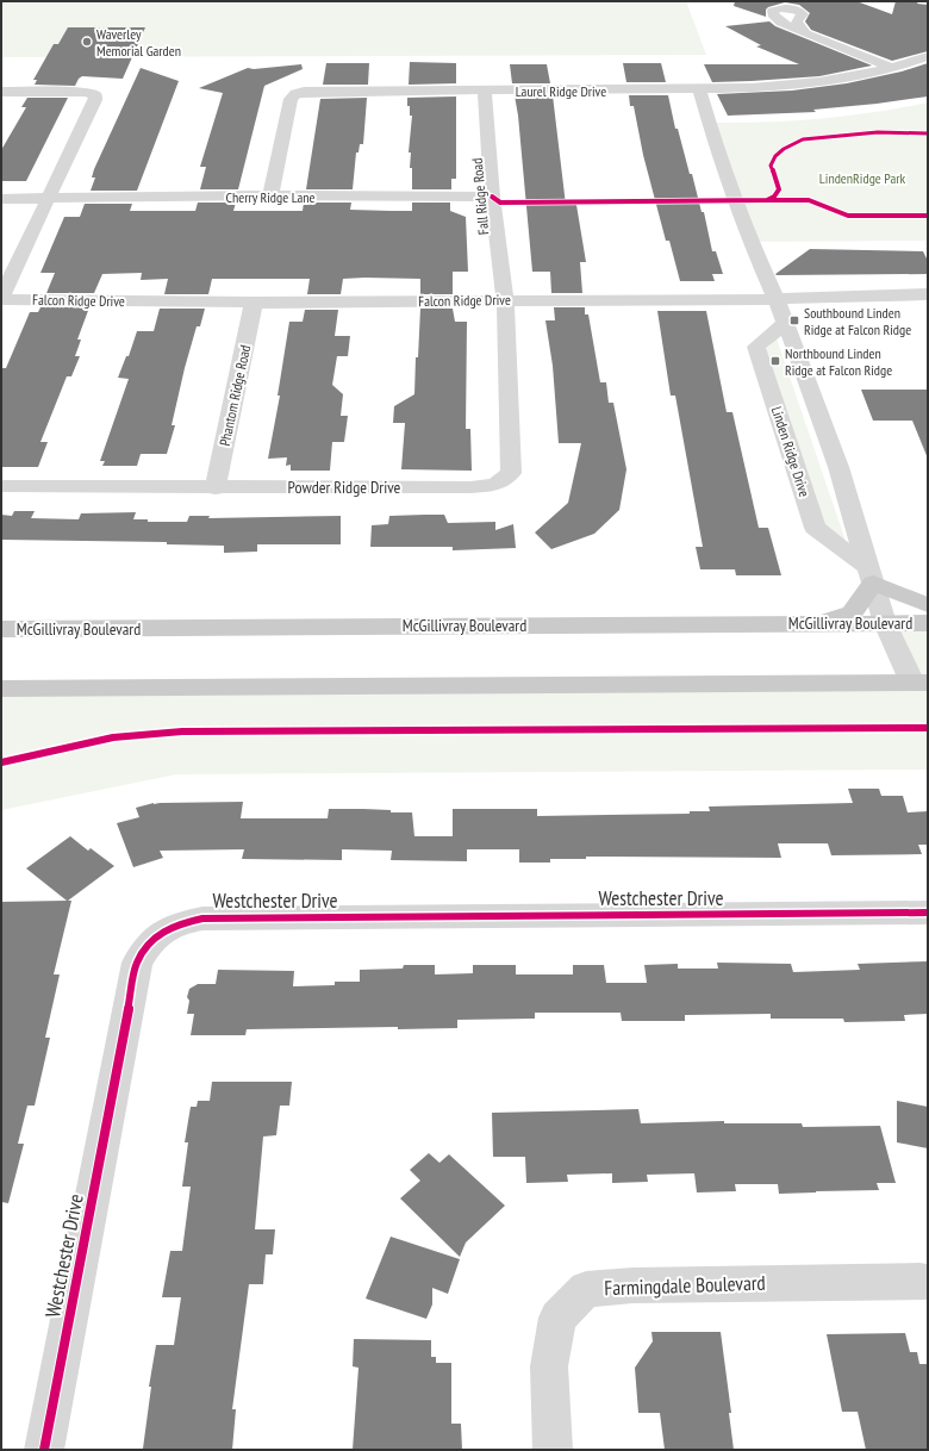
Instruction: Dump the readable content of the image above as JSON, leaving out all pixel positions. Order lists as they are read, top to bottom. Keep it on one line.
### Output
{"streets":{"main road":["McGillivray Boulevard"],"street":["Laurel Ridge Drive","Cherry Ridge Lane","Fall Ridge Road","Falcon Ridge Drive","Phantom Ridge Road","Linden Ridge Drive","Powder Ridge Drive","Westchester Drive","Farmingdale Boulevard"]},"crossings":[["Laurel Ridge Drive","Cherry Ridge Lane"],["Laurel Ridge Drive","Fall Ridge Road"],["Cherry Ridge Lane","Fall Ridge Road"],["Fall Ridge Road","Falcon Ridge Drive"],["Fall Ridge Road","Powder Ridge Drive"],["Falcon Ridge Drive","Phantom Ridge Road"],["Falcon Ridge Drive","Powder Ridge Drive"],["Phantom Ridge Road","Powder Ridge Drive"]],"parks":["LindenRidge Park"],"places":{"other":["Waverley Memorial Garden"],"transit":["Southbound Linden Ridge at Falcon Ridge","Northbound Linden Ridge at Falcon Ridge"]}}
